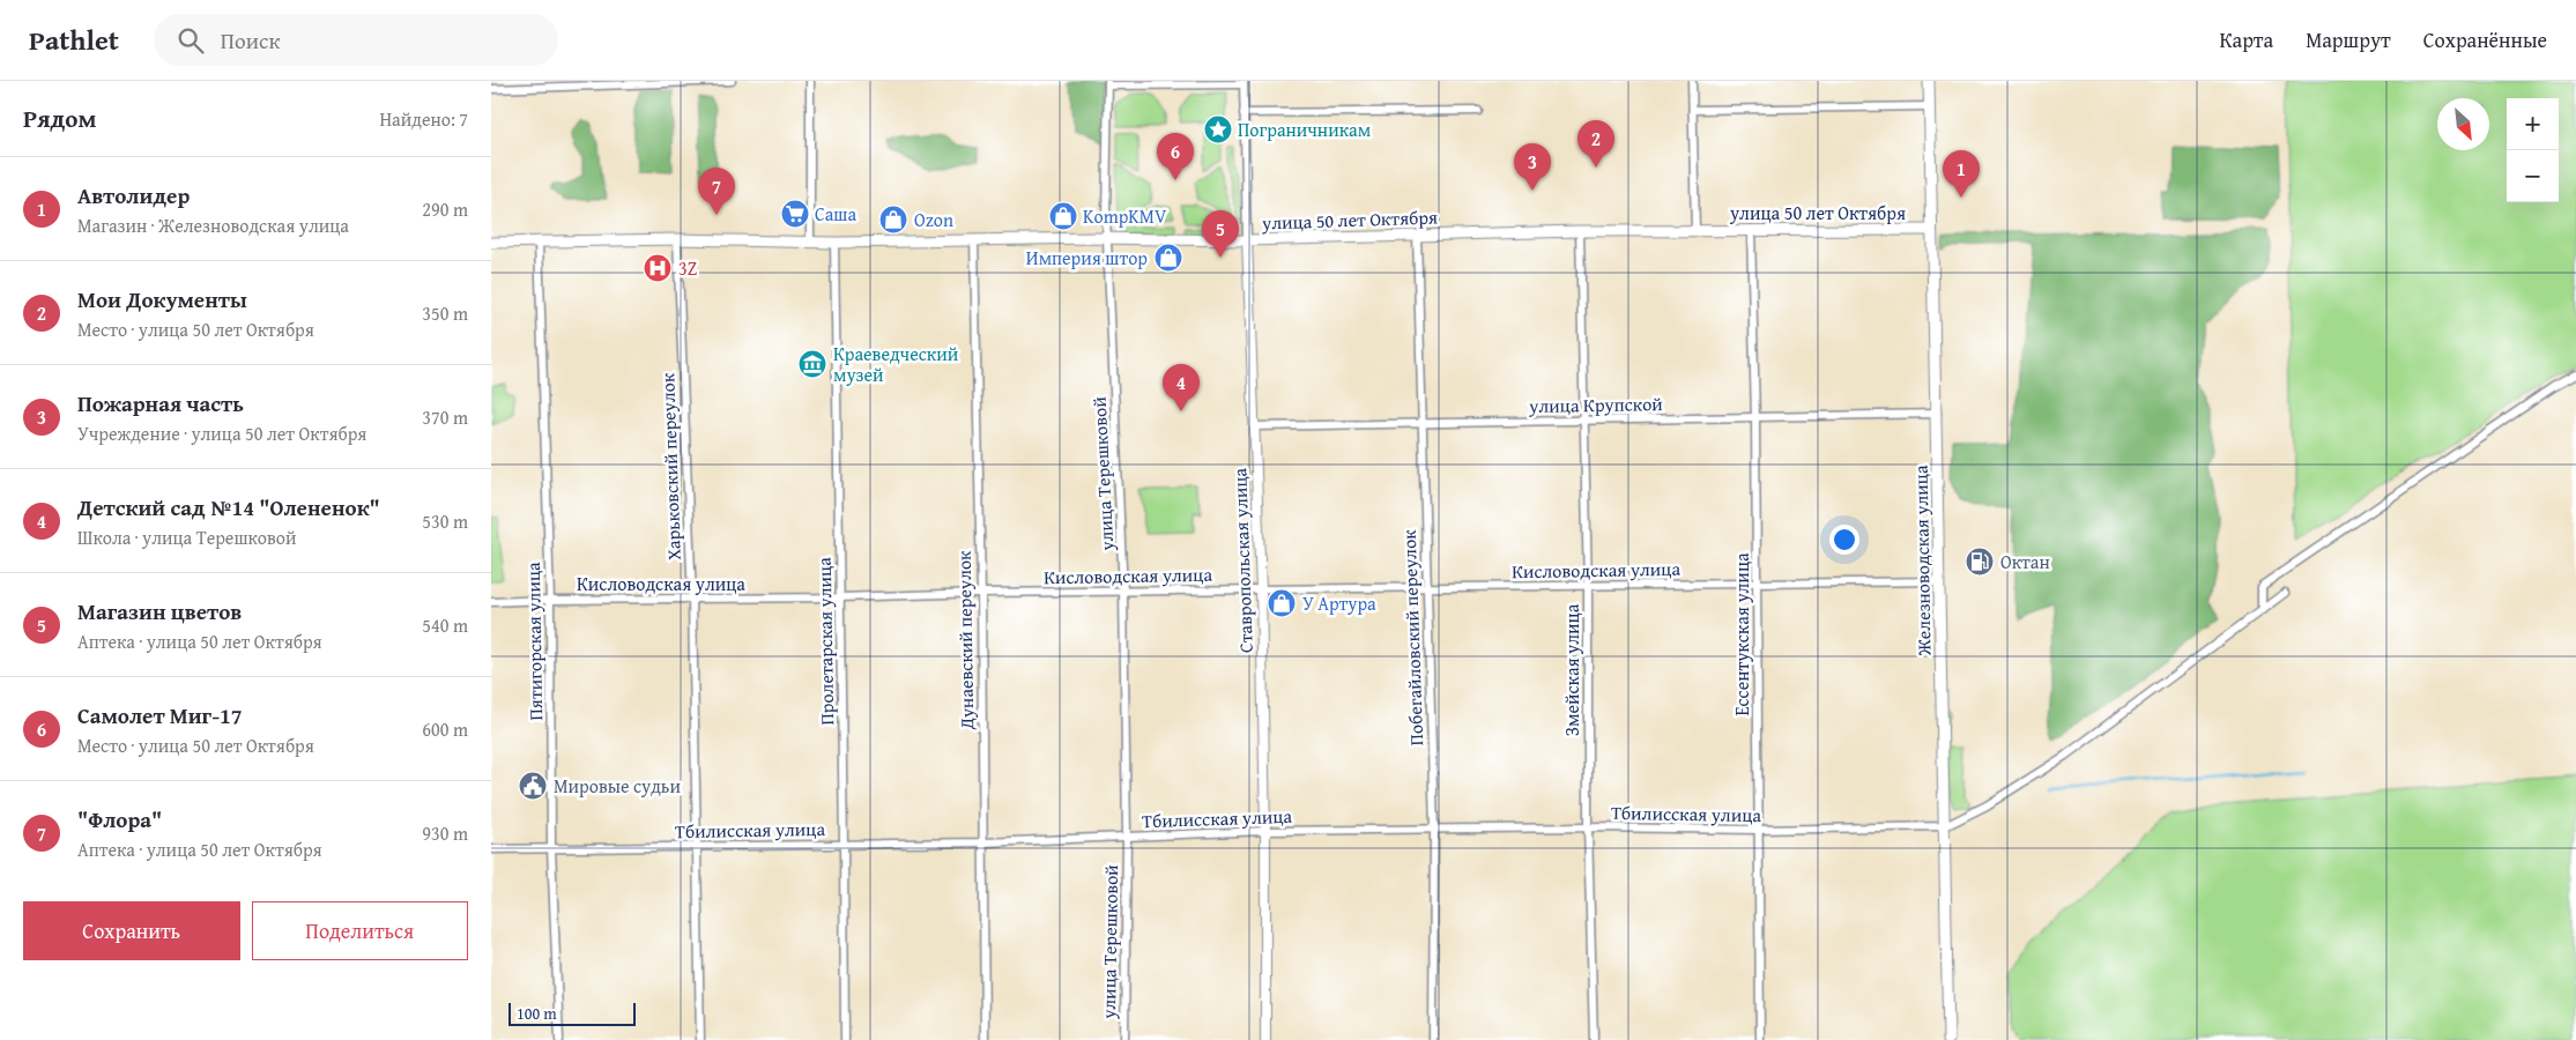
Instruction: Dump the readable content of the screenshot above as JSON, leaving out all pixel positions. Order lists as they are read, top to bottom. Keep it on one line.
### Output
{"streets":{"main road":["улица 50 лет Октября","Железноводская улица"],"street":["улица Крупской","Харьковский переулок","улица Терешковой","Ставропольская улица","Кисловодская улица","Ессентукская улица","Побегайловский переулок","Дунаевский переулок","Пятигорская улица","Пролетарская улица","Змейская улица","Тбилисская улица"]},"crossings":[["улица 50 лет Октября","Харьковский переулок"],["улица 50 лет Октября","улица Терешковой"],["улица 50 лет Октября","Ставропольская улица"],["улица 50 лет Октября","Железноводская улица"],["улица 50 лет Октября","Ессентукская улица"],["улица 50 лет Октября","Побегайловский переулок"],["улица 50 лет Октября","Дунаевский переулок"],["улица 50 лет Октября","Пятигорская улица"],["улица 50 лет Октября","Пролетарская улица"],["улица 50 лет Октября","Змейская улица"],["улица Крупской","Ставропольская улица"],["улица Крупской","Железноводская улица"],["улица Крупской","Ессентукская улица"],["улица Крупской","Побегайловский переулок"],["улица Крупской","Змейская улица"],["Харьковский переулок","Кисловодская улица"],["Харьковский переулок","Тбилисская улица"],["улица Терешковой","Кисловодская улица"],["улица Терешковой","Тбилисская улица"],["Ставропольская улица","Кисловодская улица"],["Ставропольская улица","Тбилисская улица"],["Железноводская улица","Кисловодская улица"],["Железноводская улица","Тбилисская улица"],["Кисловодская улица","Ессентукская улица"],["Кисловодская улица","Побегайловский переулок"],["Кисловодская улица","Дунаевский переулок"],["Кисловодская улица","Пятигорская улица"],["Кисловодская улица","Пролетарская улица"],["Кисловодская улица","Змейская улица"],["Ессентукская улица","Тбилисская улица"],["Побегайловский переулок","Тбилисская улица"],["Дунаевский переулок","Тбилисская улица"],["Пятигорская улица","Тбилисская улица"],["Пролетарская улица","Тбилисская улица"],["Змейская улица","Тбилисская улица"]],"places":{"place":["Пограничникам"],"supermarket":["Саша"],"shop":["KompKMV","Ozon","Империя штор","У Артура"],"hospital":["3Z"],"museum":["Краеведческий музей"],"fuel station":["Октан"],"public building":["Мировые судьи"]},"scale_bar":"100 m","north":"bottom right","page":{"header":"Pathlet","search":"Поиск","nav":["Карта","Маршрут","Сохранённые"],"heading":["Рядом","Найдено: 7"],"map_buttons":["+","−"],"pins":["2","6","3","1","7","5","4"],"list":[{"mark":"1","name":"Автолидер","note":"Магазин · Железноводская улица","value":"290 m"},{"mark":"2","name":"Мои Документы","note":"Место · улица 50 лет Октября","value":"350 m"},{"mark":"3","name":"Пожарная часть","note":"Учреждение · улица 50 лет Октября","value":"370 m"},{"mark":"4","name":"Детский сад №14 \"Олененок\"","note":"Школа · улица Терешковой","value":"530 m"},{"mark":"5","name":"Магазин цветов","note":"Аптека · улица 50 лет Октября","value":"540 m"},{"mark":"6","name":"Самолет Миг-17","note":"Место · улица 50 лет Октября","value":"600 m"},{"mark":"7","name":"\"Флора\"","note":"Аптека · улица 50 лет Октября","value":"930 m"}],"buttons":["Сохранить","Поделиться"],"scale":"100 m"}}
